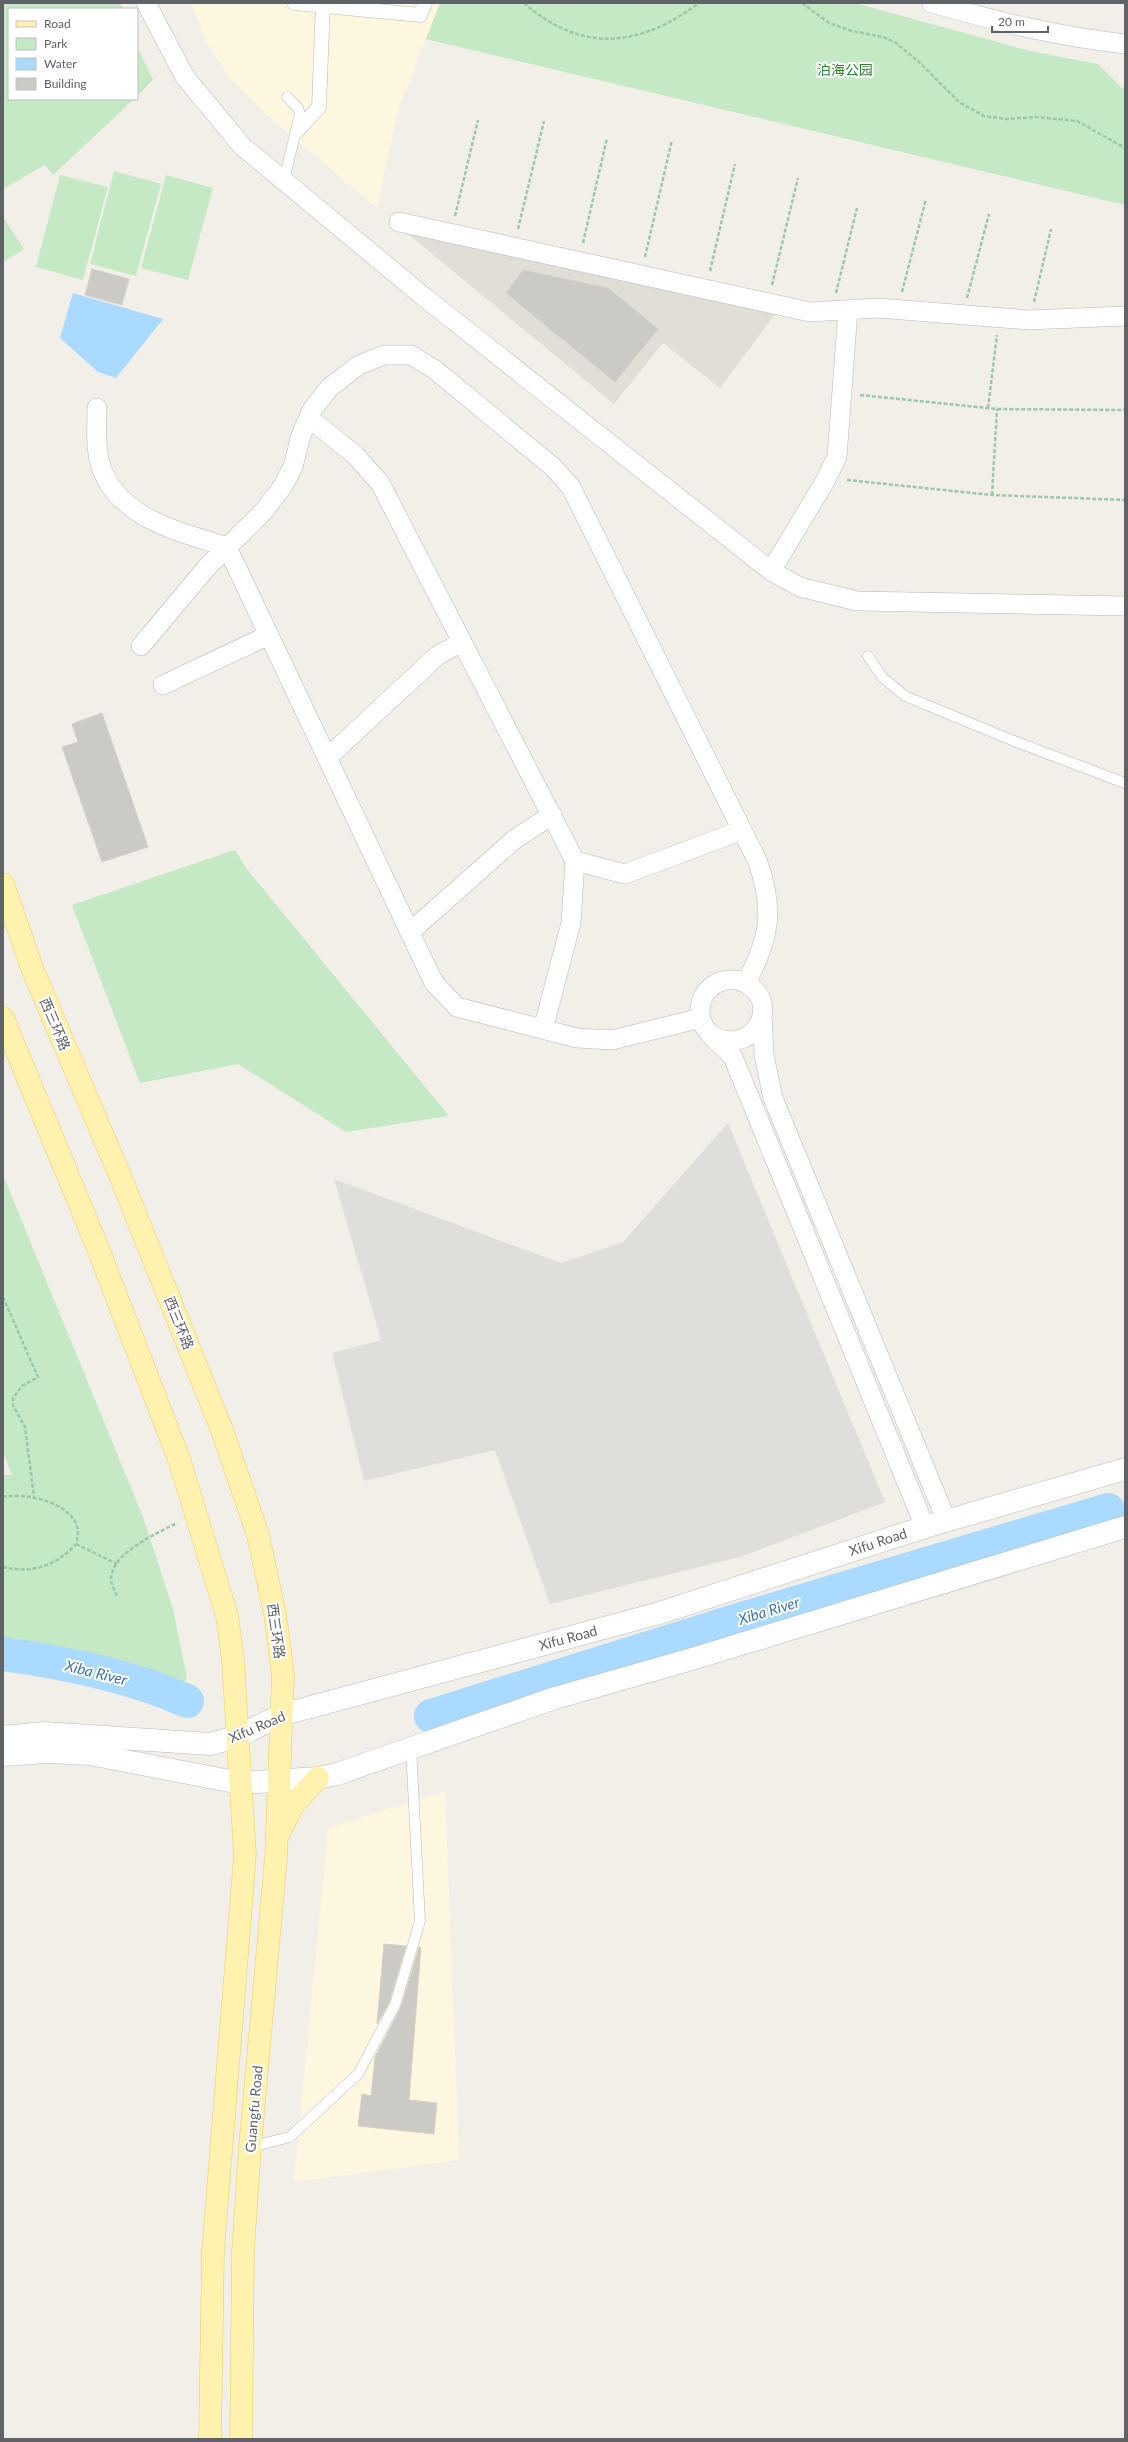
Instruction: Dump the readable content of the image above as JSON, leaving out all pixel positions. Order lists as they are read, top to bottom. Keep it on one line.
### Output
{"streets":{"main road":["西三环路","Xifu Road","Guangfu Road"]},"crossings":[["西三环路","Xifu Road"],["西三环路","Guangfu Road"]],"water":["Xiba River"],"parks":["泊海公园"],"legend":["Road","Park","Water","Building"],"scale_bar":"20 m"}
